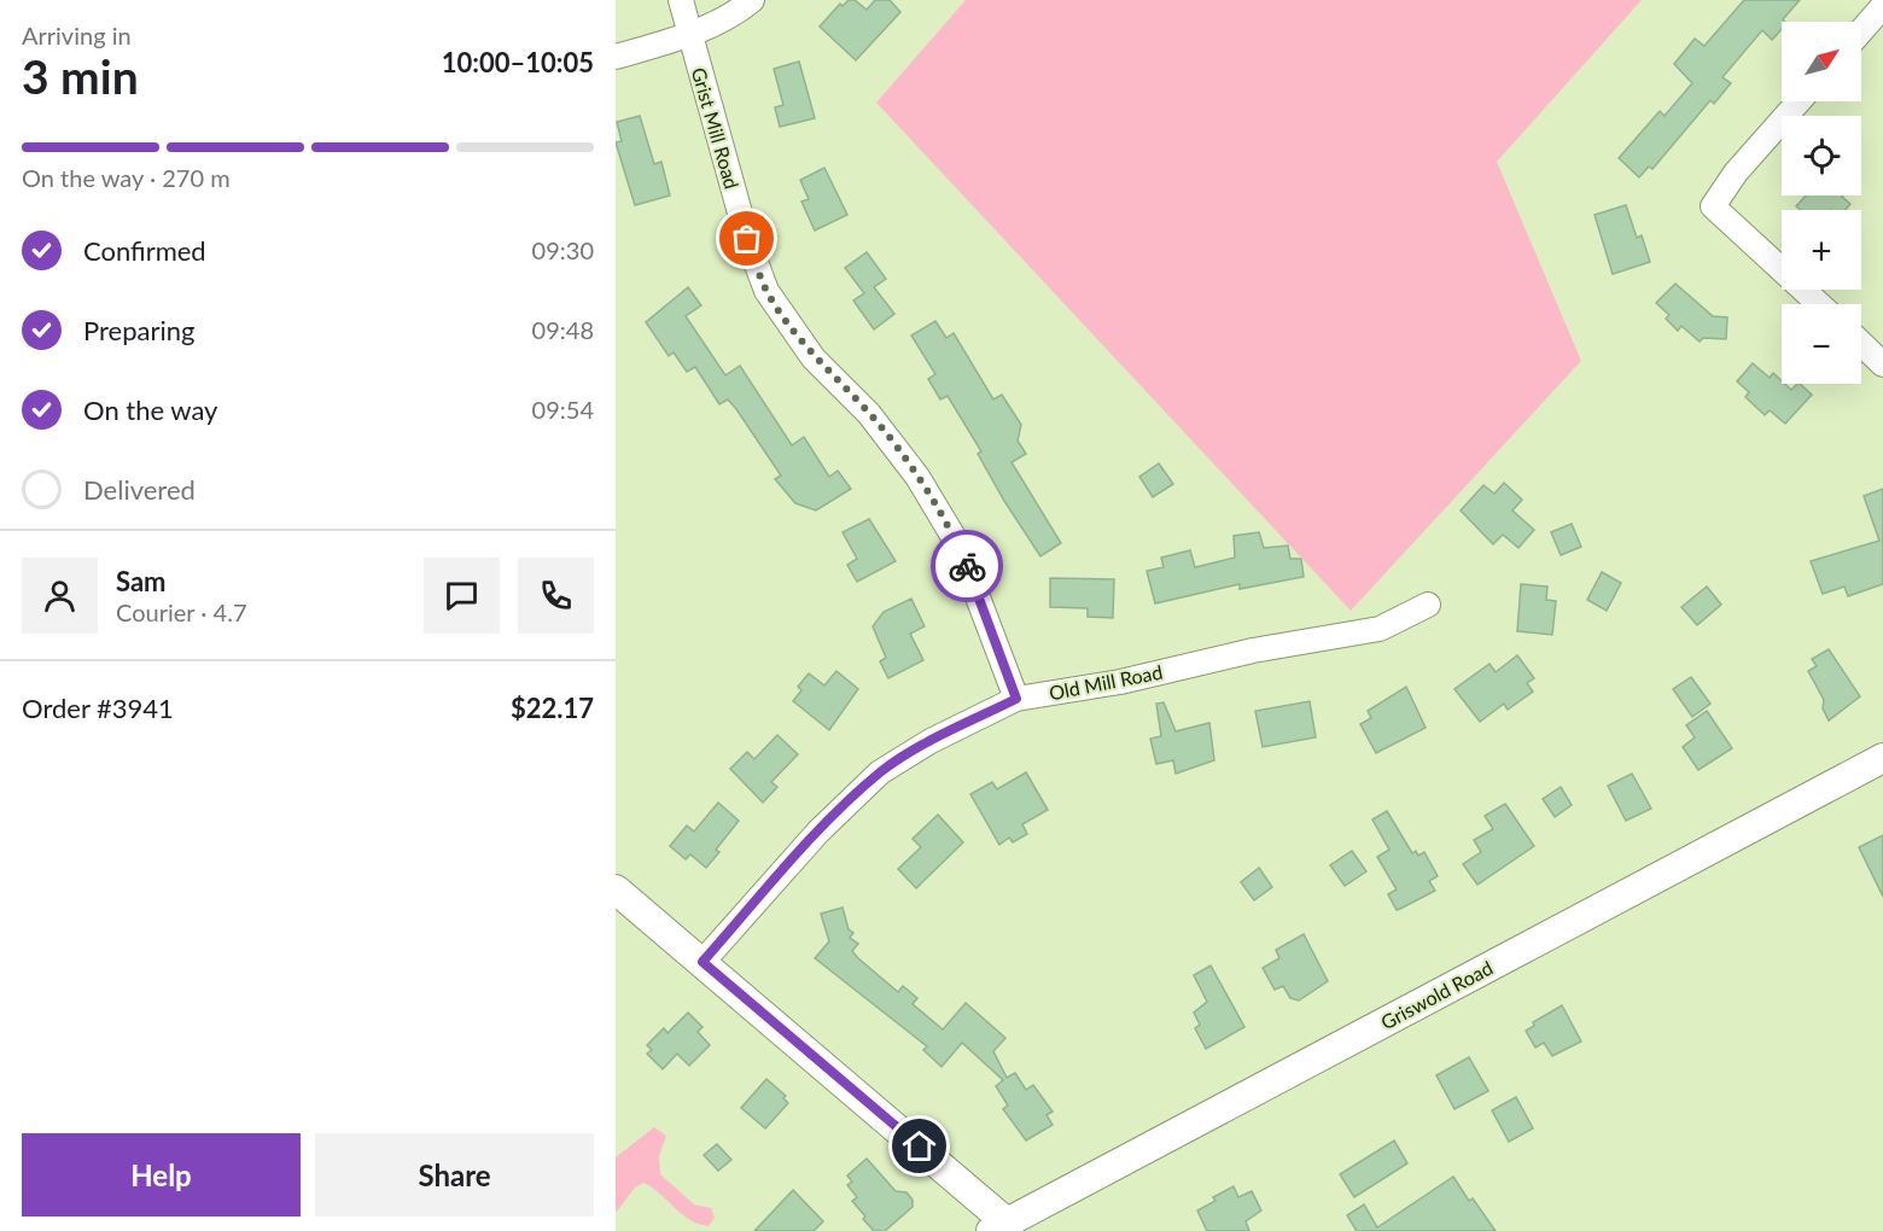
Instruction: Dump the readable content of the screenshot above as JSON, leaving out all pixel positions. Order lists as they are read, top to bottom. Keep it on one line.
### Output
{"streets":{"street":["Grist Mill Road","Old Mill Road","Griswold Road"]},"crossings":[["Grist Mill Road","Old Mill Road"]],"north":"top right","page":{"heading":["3 min","Arriving in","10:00–10:05"],"panel":["Sam","Courier · 4.7","Order #3941","$22.17"],"map_buttons":["+","−"],"bar":"On the way · 270 m","list":[["Confirmed","09:30"],["Preparing","09:48"],["On the way","09:54"],"Delivered"],"buttons":["Help","Share"]}}
